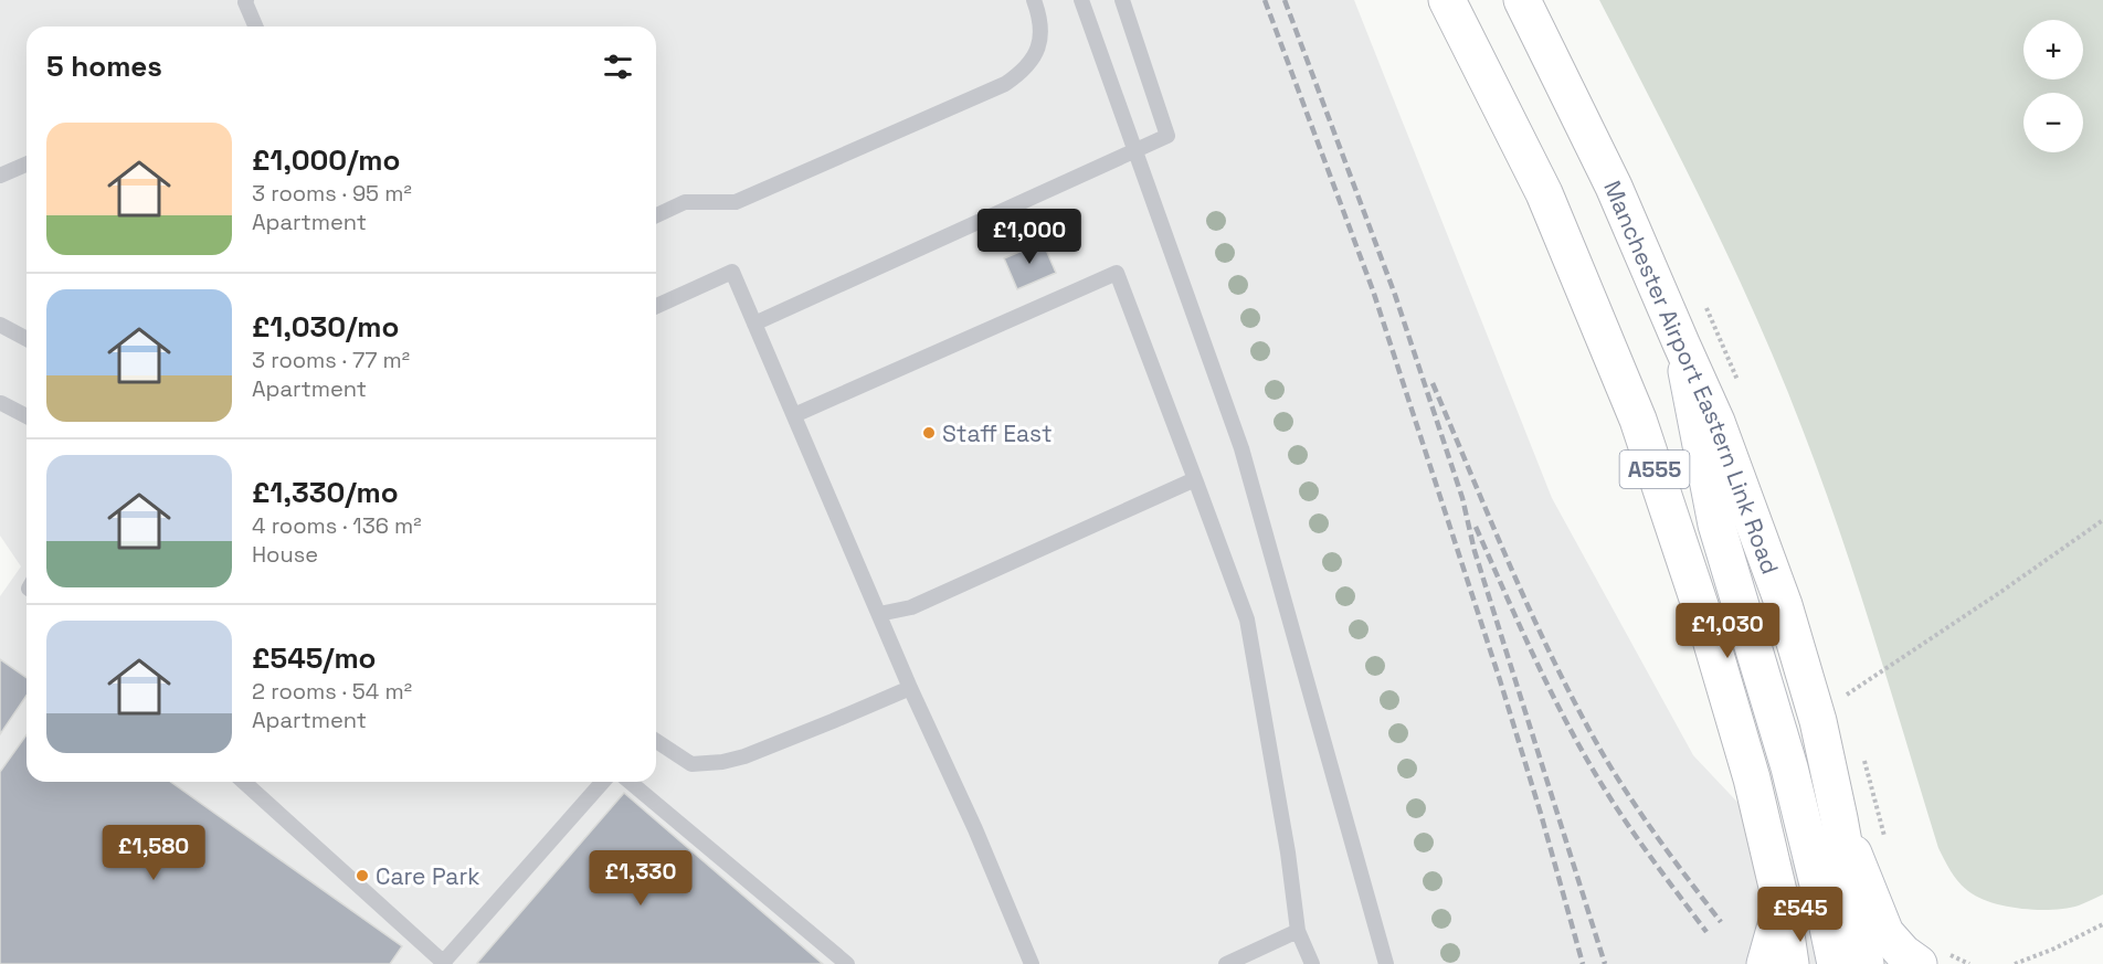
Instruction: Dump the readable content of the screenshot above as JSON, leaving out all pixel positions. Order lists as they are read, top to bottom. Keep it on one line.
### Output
{"streets":{"main road":["Manchester Airport Eastern Link Road","A555"]},"crossings":[["Manchester Airport Eastern Link Road","A555"]],"places":["Staff East","Care Park"],"page":{"map_buttons":["+","−"],"heading":"5 homes","list":[{"name":"£1,000/mo","note":"3 rooms · 95 m² · Apartment"},{"name":"£1,030/mo","note":"3 rooms · 77 m² · Apartment"},{"name":"£1,330/mo","note":"4 rooms · 136 m² · House"},{"name":"£545/mo","note":"2 rooms · 54 m² · Apartment"}],"price":["£1,000","£1,030","£1,580","£1,330","£545"]}}
